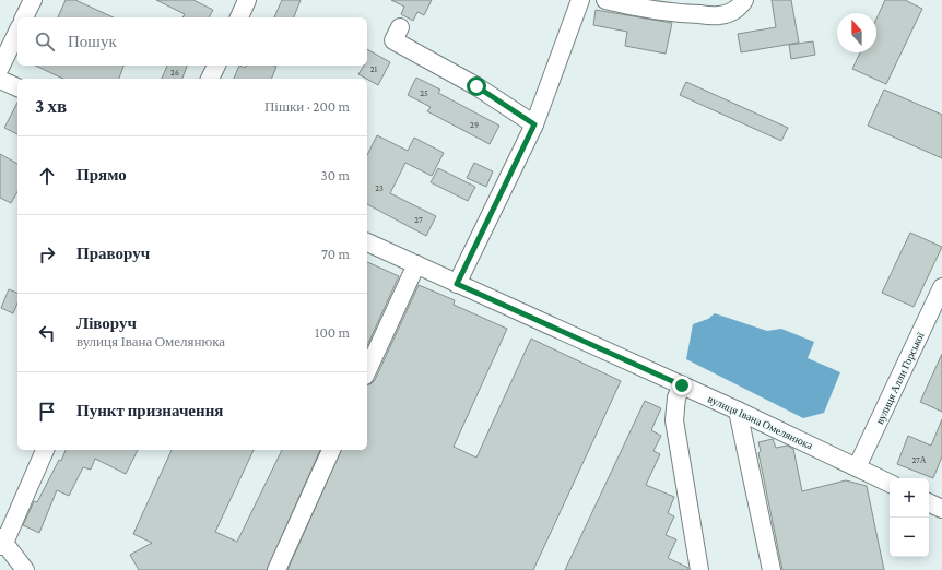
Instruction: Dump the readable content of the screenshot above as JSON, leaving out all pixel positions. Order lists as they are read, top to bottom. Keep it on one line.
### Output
{"streets":{"street":["вулиця Алли Горської","вулиця Івана Омелянюка"]},"crossings":[["вулиця Алли Горської","вулиця Івана Омелянюка"]],"house_numbers":["21","26","25","29","23","27","27А"],"north":"top","page":{"search":"Пошук","heading":["3 хв","Пішки · 200 m"],"list":[["Прямо","30 m"],["Праворуч","70 m"],["Ліворуч","вулиця Івана Омелянюка","100 m"],"Пункт призначення"],"map_buttons":["+","−"]}}
